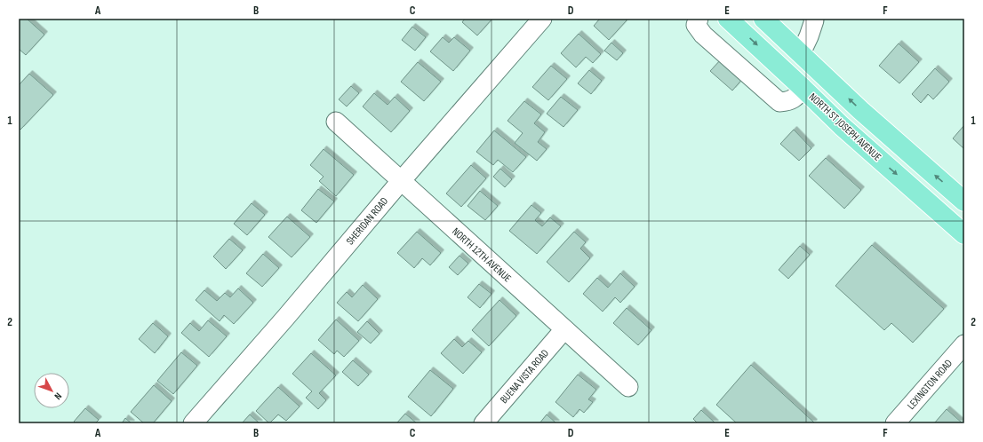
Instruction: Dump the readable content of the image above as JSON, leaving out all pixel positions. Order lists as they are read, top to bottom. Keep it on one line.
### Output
{"streets":{"main road":["NORTH ST JOSEPH AVENUE"],"street":["SHERIDAN ROAD","NORTH 12TH AVENUE","BUENA VISTA ROAD","LEXINGTON ROAD"]},"crossings":[["SHERIDAN ROAD","NORTH 12TH AVENUE"],["NORTH 12TH AVENUE","BUENA VISTA ROAD"]],"north":"bottom right","grid":{"columns":["A","B","C","D","E","F"],"rows":["1","2"]}}
